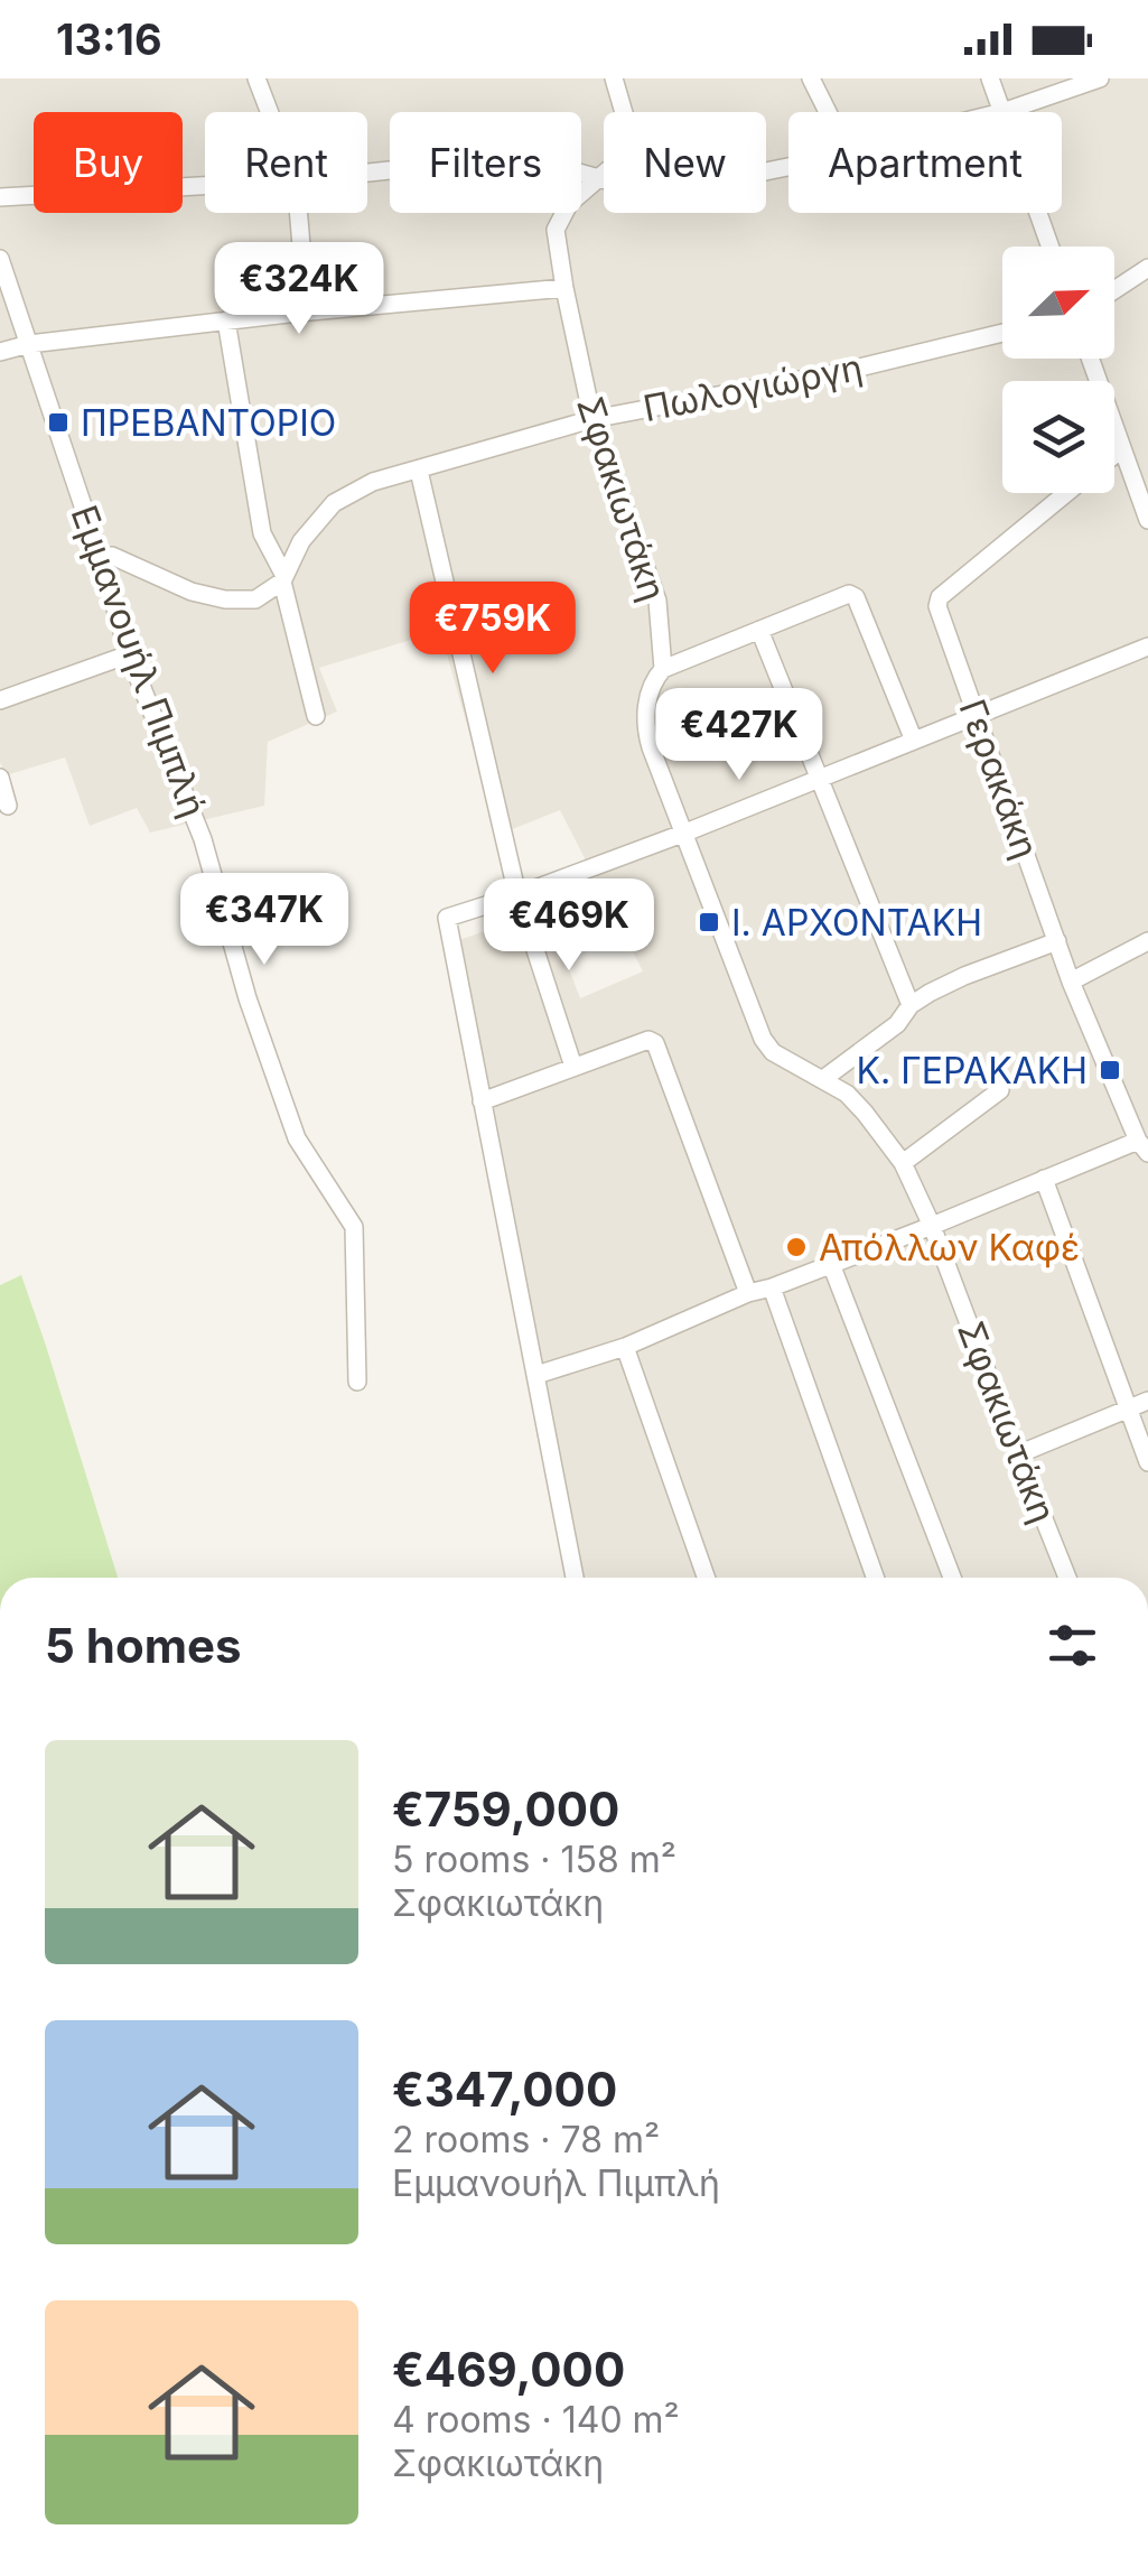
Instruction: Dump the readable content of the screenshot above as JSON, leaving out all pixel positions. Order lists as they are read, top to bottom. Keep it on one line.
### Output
{"streets":{"street":["Πωλογιώργη","Σφακιωτάκη","Εµµανουήλ Πιµπλή","Γερακάκη"]},"crossings":[["Πωλογιώργη","Σφακιωτάκη"]],"places":{"transit":["ΠΡΕΒΑΝΤΟΡΙΟ","Ι. ΑΡΧΟΝΤΑΚΗ","Κ. ΓΕΡΑΚΑΚΗ"],"other":["Απόλλων Καφέ"]},"north":"top right","page":{"status":"13:16","chip":["Buy","Rent","Filters","New","Apartment"],"price":["€324K","€759K","€427K","€347K","€469K"],"heading":"5 homes","list":[{"name":"€759,000","note":"5 rooms · 158 m² · Σφακιωτάκη"},{"name":"€347,000","note":"2 rooms · 78 m² · Εµµανουήλ Πιµπλή"},{"name":"€469,000","note":"4 rooms · 140 m² · Σφακιωτάκη"}]}}
